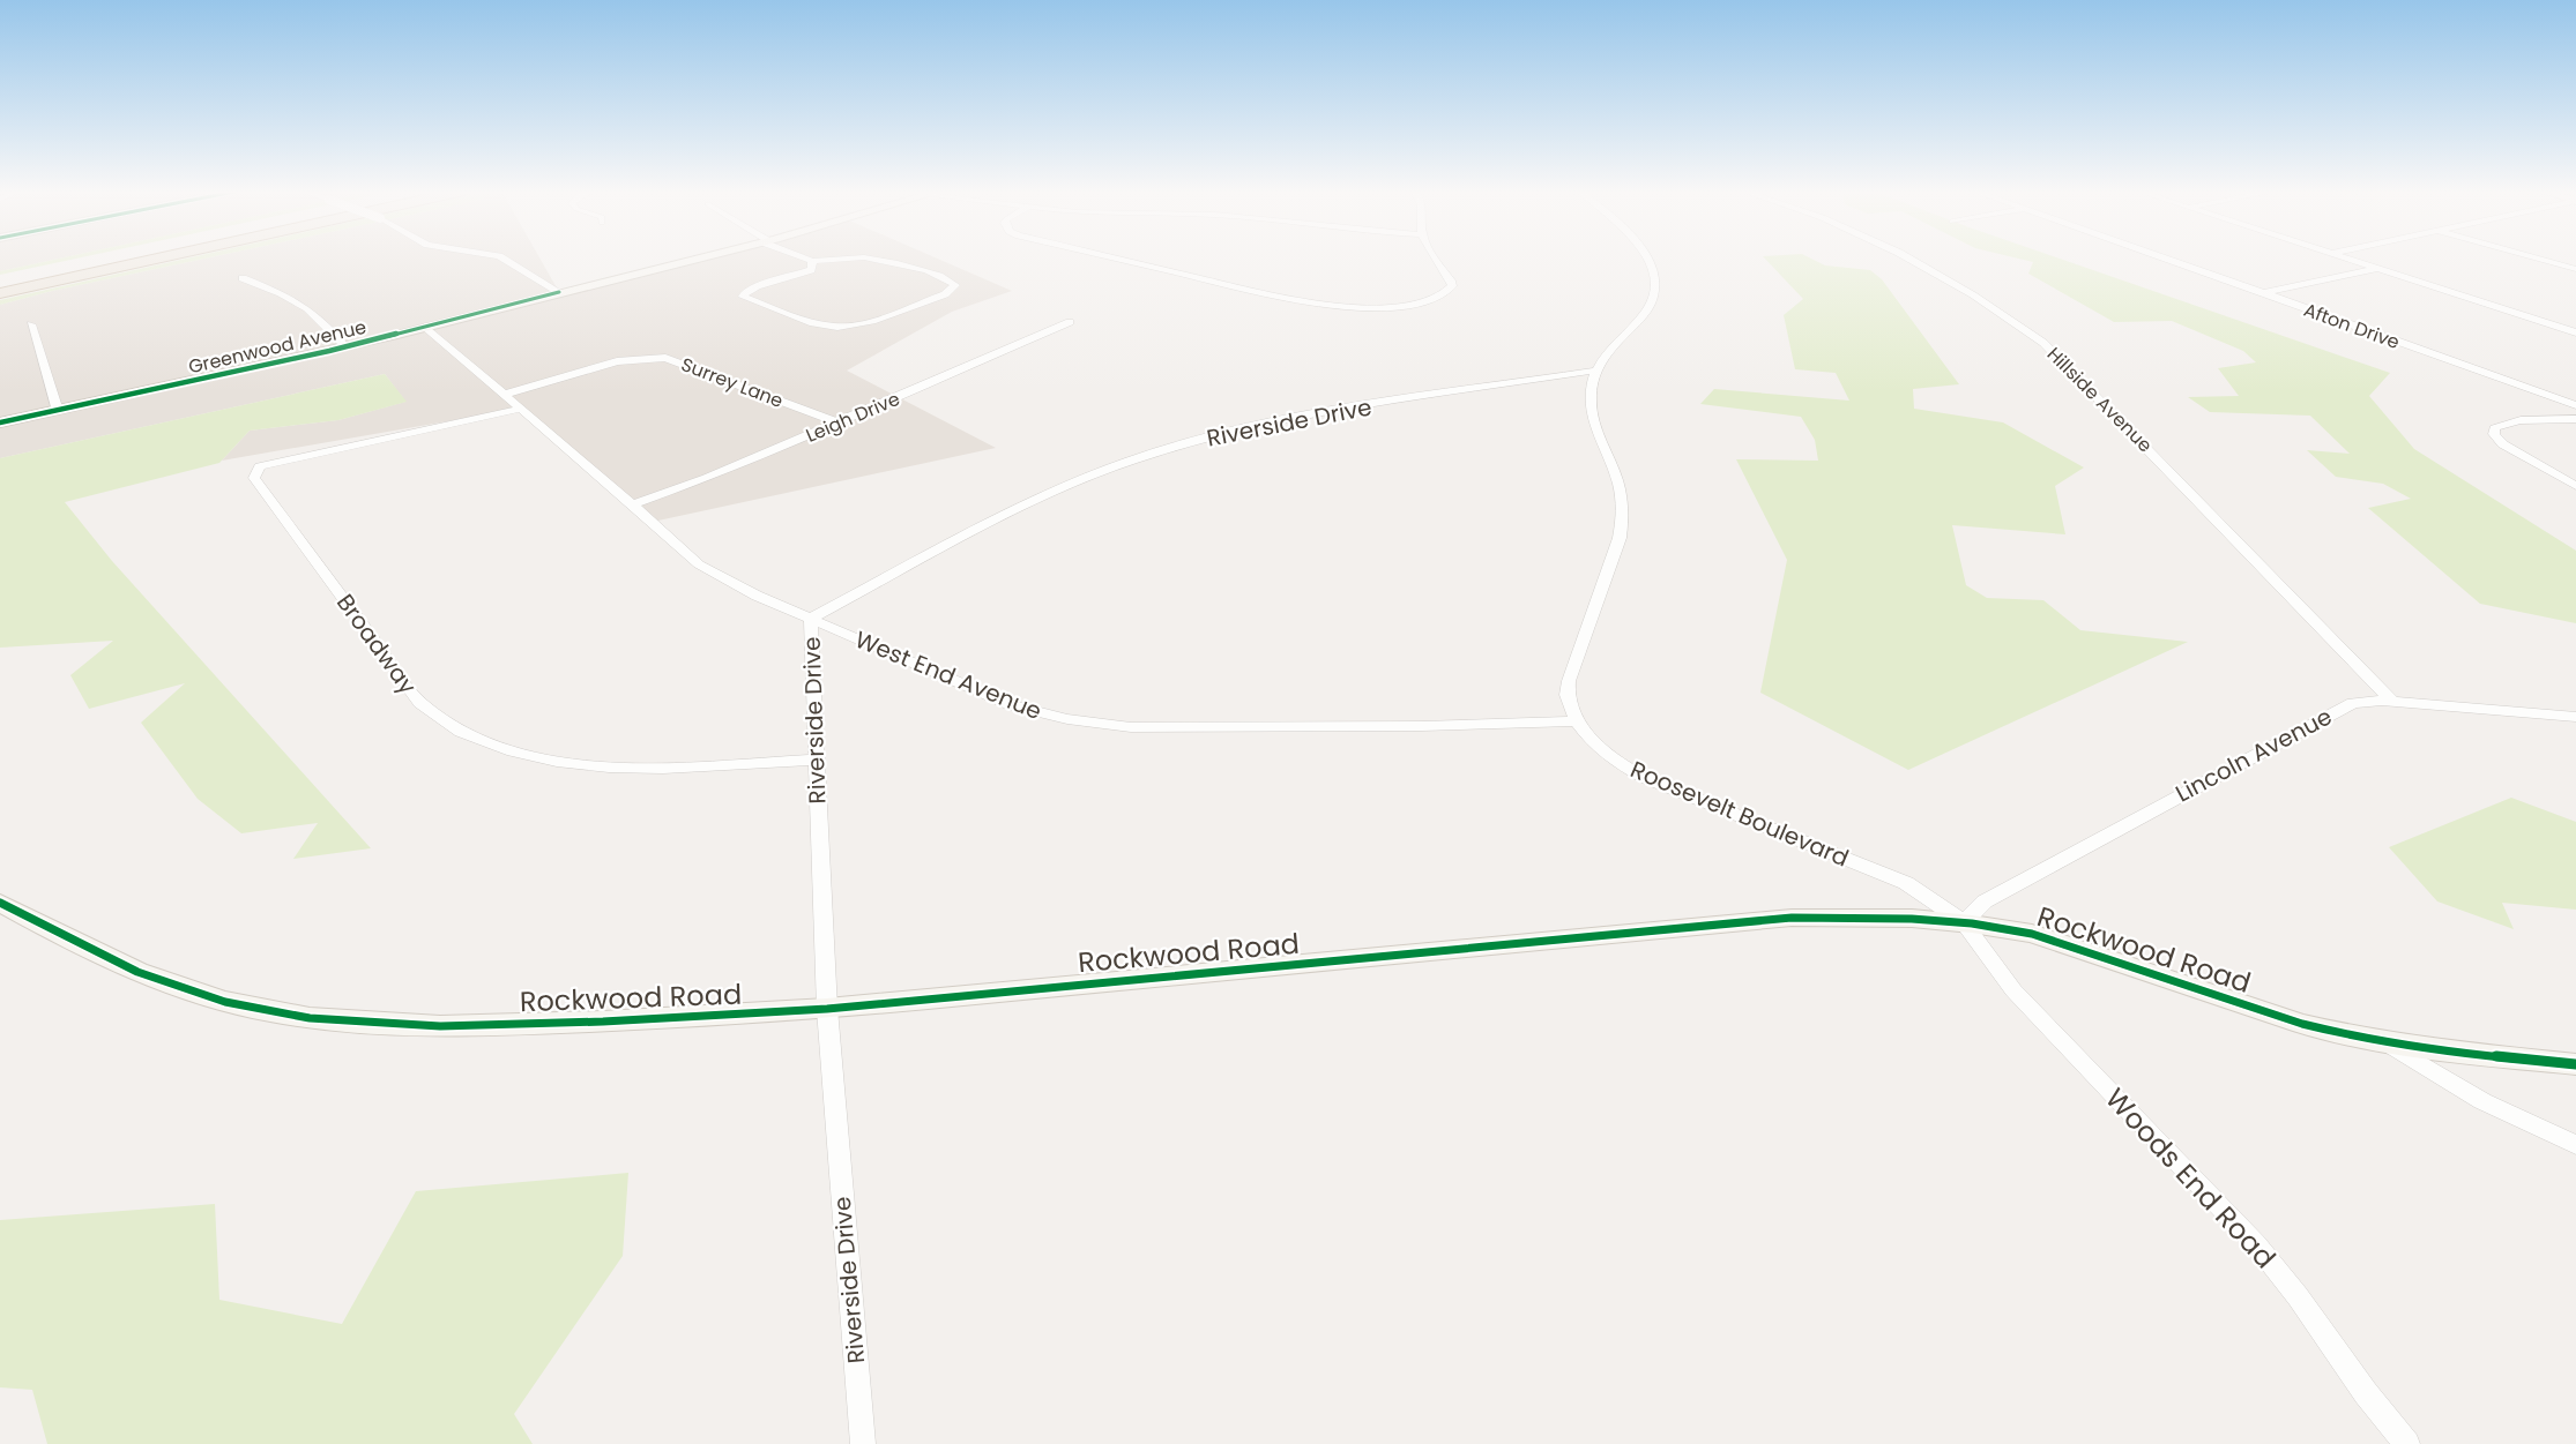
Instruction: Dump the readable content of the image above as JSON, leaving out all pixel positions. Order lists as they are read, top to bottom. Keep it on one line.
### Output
{"streets":{"street":["Afton Drive","Greenwood Avenue","Surrey Lane","Hillside Avenue","Leigh Drive","Riverside Drive","Broadway","West End Avenue","Lincoln Avenue","Roosevelt Boulevard","Rockwood Road","Woods End Road"]},"crossings":[["Greenwood Avenue","West End Avenue"],["Surrey Lane","Leigh Drive"],["Surrey Lane","West End Avenue"],["Hillside Avenue","Lincoln Avenue"],["Leigh Drive","West End Avenue"],["Riverside Drive","Broadway"],["Riverside Drive","West End Avenue"],["Riverside Drive","Roosevelt Boulevard"],["Riverside Drive","Rockwood Road"],["Broadway","West End Avenue"],["West End Avenue","Roosevelt Boulevard"],["Lincoln Avenue","Roosevelt Boulevard"],["Lincoln Avenue","Rockwood Road"],["Lincoln Avenue","Woods End Road"],["Roosevelt Boulevard","Rockwood Road"],["Roosevelt Boulevard","Woods End Road"],["Rockwood Road","Woods End Road"]]}
